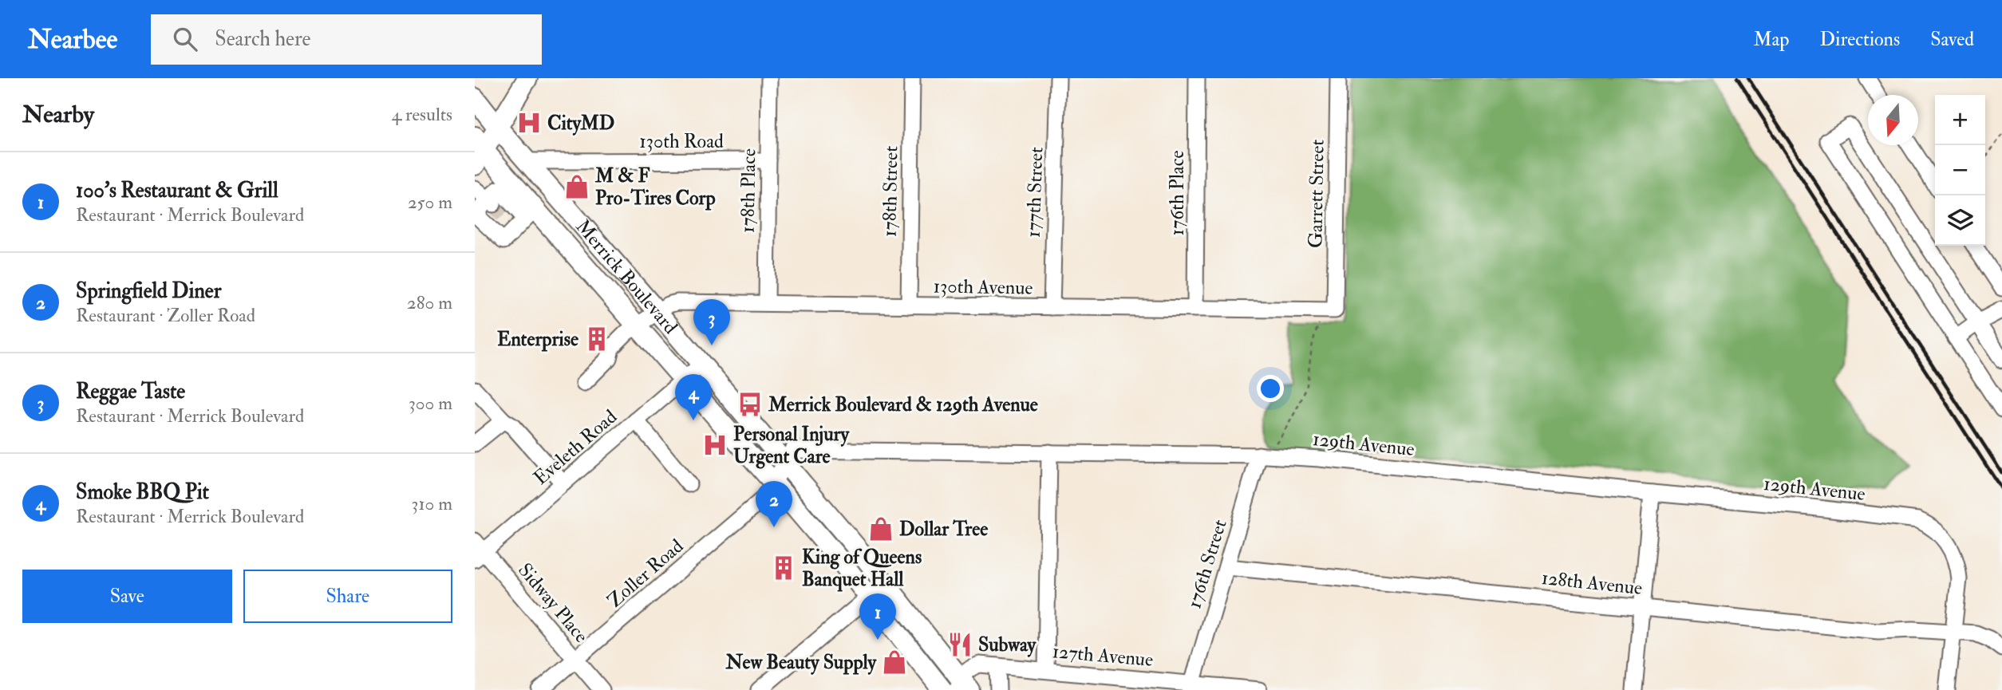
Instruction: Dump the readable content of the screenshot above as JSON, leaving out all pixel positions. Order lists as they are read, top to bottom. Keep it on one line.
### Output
{"streets":{"main road":["Merrick Boulevard"],"street":["130th Road","178th Place","178th Street","177th Street","176th Place","Garrett Street","130th Avenue","129th Avenue","Eveleth Road","176th Street","Zoller Road","128th Avenue","Sidway Place","127th Avenue"]},"crossings":[["130th Road","178th Place"],["130th Road","Merrick Boulevard"],["178th Place","130th Avenue"],["178th Street","130th Avenue"],["177th Street","130th Avenue"],["176th Place","130th Avenue"],["Garrett Street","130th Avenue"],["Merrick Boulevard","130th Avenue"],["Merrick Boulevard","129th Avenue"],["Merrick Boulevard","Eveleth Road"],["Merrick Boulevard","Zoller Road"],["Merrick Boulevard","127th Avenue"],["129th Avenue","176th Street"],["129th Avenue","Zoller Road"],["129th Avenue","128th Avenue"],["Eveleth Road","Sidway Place"],["176th Street","128th Avenue"],["176th Street","127th Avenue"],["Zoller Road","Sidway Place"]],"places":{"hospital":["CityMD","Personal Injury Urgent Care"],"shop":["M & F Pro-Tires Corp","Dollar Tree","New Beauty Supply"],"building":["Enterprise","King of Queens Banquet Hall"],"bus stop":["Merrick Boulevard & 129th Avenue"],"restaurant":["Subway"]},"north":"bottom","page":{"header":"Nearbee","search":"Search here","nav":["Map","Directions","Saved"],"heading":["Nearby","4 results"],"map_buttons":["+","−"],"list":[{"mark":"1","name":"100's Restaurant & Grill","note":"Restaurant · Merrick Boulevard","value":"250 m"},{"mark":"2","name":"Springfield Diner","note":"Restaurant · Zoller Road","value":"280 m"},{"mark":"3","name":"Reggae Taste","note":"Restaurant · Merrick Boulevard","value":"300 m"},{"mark":"4","name":"Smoke BBQ Pit","note":"Restaurant · Merrick Boulevard","value":"310 m"}],"pins":["3","4","2","1"],"buttons":["Save","Share"]}}
